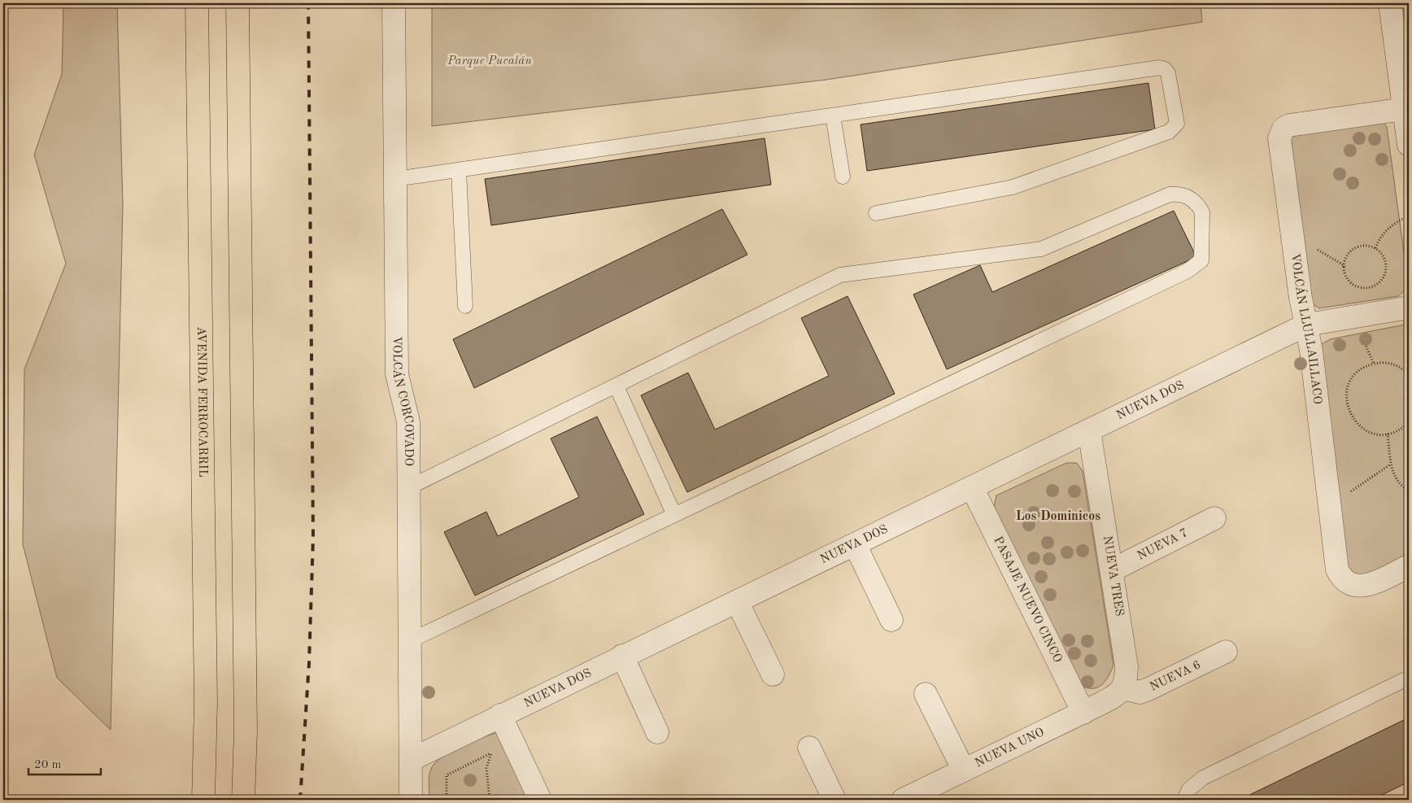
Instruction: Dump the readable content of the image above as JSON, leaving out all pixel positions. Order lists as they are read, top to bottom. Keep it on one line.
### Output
{"streets":{"main road":["AVENIDA FERROCARRIL"],"street":["VOLCÁN LLULLAILLACO","NUEVA DOS","VOLCÁN CORCOVADO","NUEVA 7","NUEVA TRES","PASAJE NUEVO CINCO","NUEVA 6","NUEVA UNO"]},"crossings":[["VOLCÁN LLULLAILLACO","NUEVA DOS"],["NUEVA DOS","VOLCÁN CORCOVADO"],["NUEVA DOS","NUEVA TRES"],["NUEVA DOS","PASAJE NUEVO CINCO"],["NUEVA 7","NUEVA TRES"],["NUEVA TRES","NUEVA 6"],["NUEVA TRES","NUEVA UNO"],["PASAJE NUEVO CINCO","NUEVA UNO"],["NUEVA 6","NUEVA UNO"]],"districts":["Los Dominicos"],"parks":["Parque Pucalán"],"scale_bar":"20 m"}
